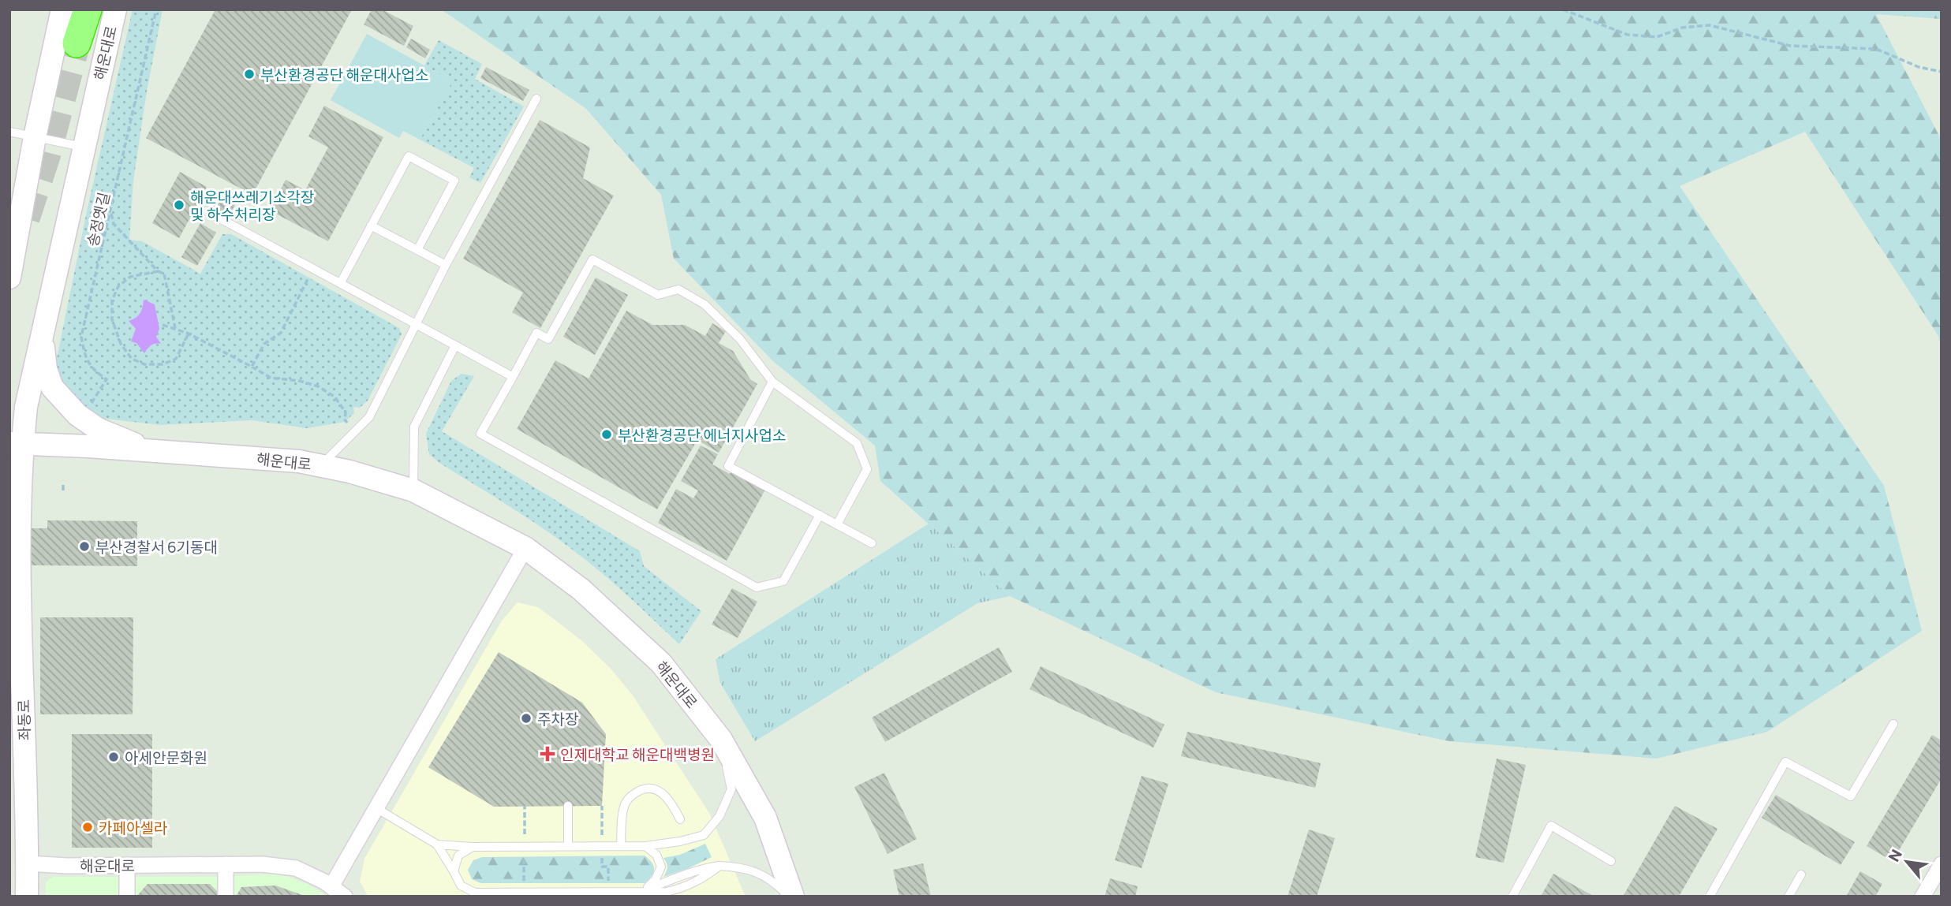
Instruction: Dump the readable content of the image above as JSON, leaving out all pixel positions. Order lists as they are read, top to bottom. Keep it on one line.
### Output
{"streets":{"main road":["해운대로","좌동로"],"path":["송정옛길"]},"crossings":[["해운대로","좌동로"]],"places":{"other":["부산환경공단 해운대사업소","해운대쓰레기소각장 및 하수처리장","부산환경공단 에너지사업소","부산경찰서 6기동대","주차장","아세안문화원","카페아셀라"],"health":["인제대학교 해운대백병원"]},"north":"top left"}
